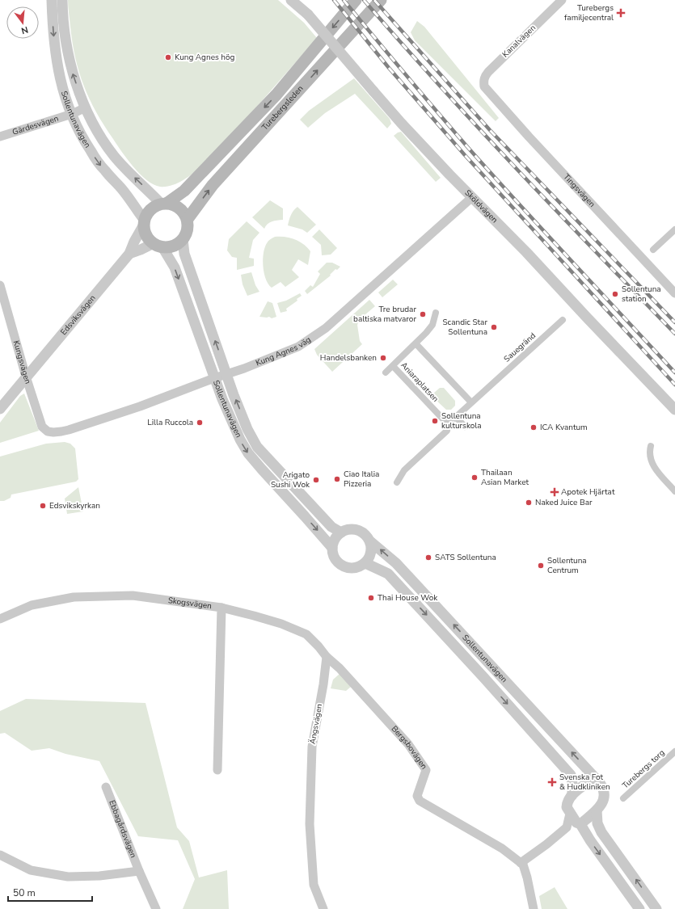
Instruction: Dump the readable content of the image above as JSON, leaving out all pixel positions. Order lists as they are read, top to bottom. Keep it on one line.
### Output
{"streets":{"main road":["Turebergsleden"],"street":["Kanalvägen","Sollentunavägen","Gärdesvägen","Tingsvägen","Sköldvägen","Edsviksvägen","Sauegränd","Kung Agnes väg","Kungsvägen","Aniaraplatsen","Skogsvägen","Ängsvägen","Bergsbovägen","Turebergs torg","Ebbagårdsvägen"]},"crossings":[["Kanalvägen","Tingsvägen"],["Turebergsleden","Sollentunavägen"],["Turebergsleden","Edsviksvägen"],["Sollentunavägen","Gärdesvägen"],["Sollentunavägen","Edsviksvägen"],["Sollentunavägen","Kung Agnes väg"],["Sköldvägen","Kung Agnes väg"],["Edsviksvägen","Kungsvägen"],["Sauegränd","Aniaraplatsen"],["Kung Agnes väg","Kungsvägen"],["Ängsvägen","Bergsbovägen"]],"places":{"health":["Turebergs familjecentral","Apotek Hjärtat","Svenska Fot & Hudkliniken"],"other":["Kung Agnes hög","Sollentuna station","Tre brudar baltiska matvaror","Scandic Star Sollentuna","Handelsbanken","Sollentuna kulturskola","Lilla Ruccola","ICA Kvantum","Thailaan Asian Market","Ciao Italia Pizzeria","Arigato Sushi Wok","Naked Juice Bar","Edsvikskyrkan","SATS Sollentuna","Sollentuna Centrum","Thai House Wok"]},"scale_bar":"50 m","north":"bottom"}
